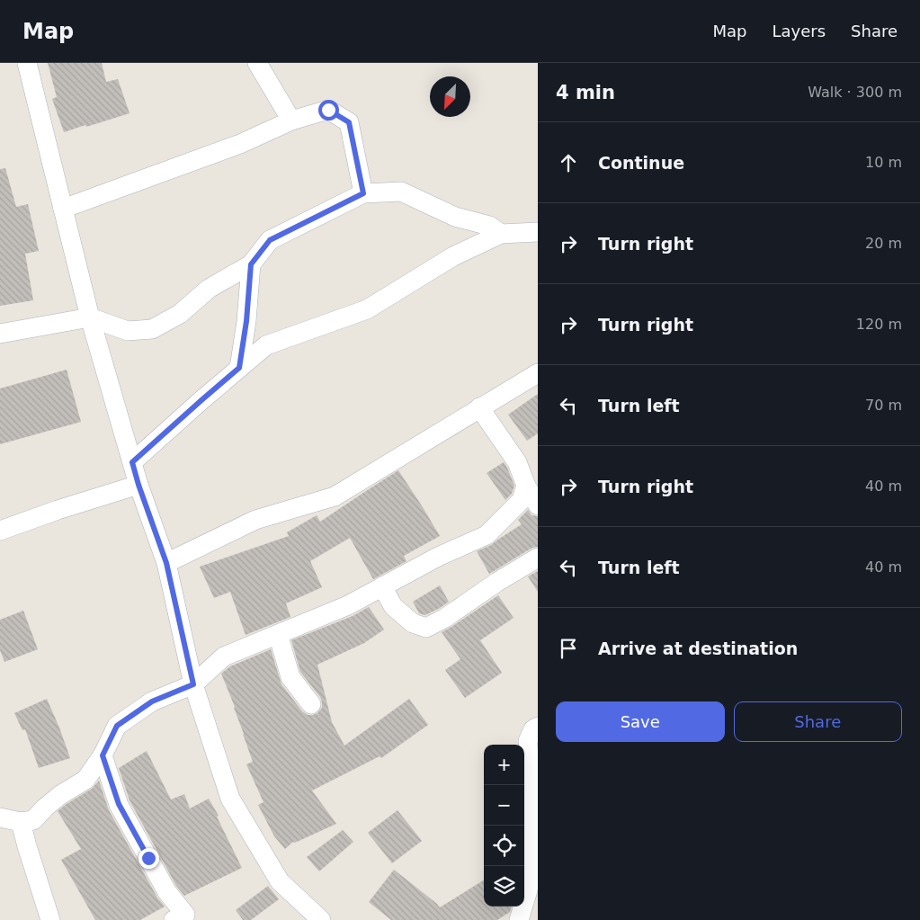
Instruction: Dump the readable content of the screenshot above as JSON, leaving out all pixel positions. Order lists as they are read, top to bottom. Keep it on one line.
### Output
{"north":"bottom left","page":{"header":"Map","nav":["Map","Layers","Share"],"heading":["4 min","Walk · 300 m"],"list":[["Continue","10 m"],["Turn right","20 m"],["Turn right","120 m"],["Turn left","70 m"],["Turn right","40 m"],["Turn left","40 m"],"Arrive at destination"],"buttons":["Save","Share"],"map_buttons":["+","−"]}}
